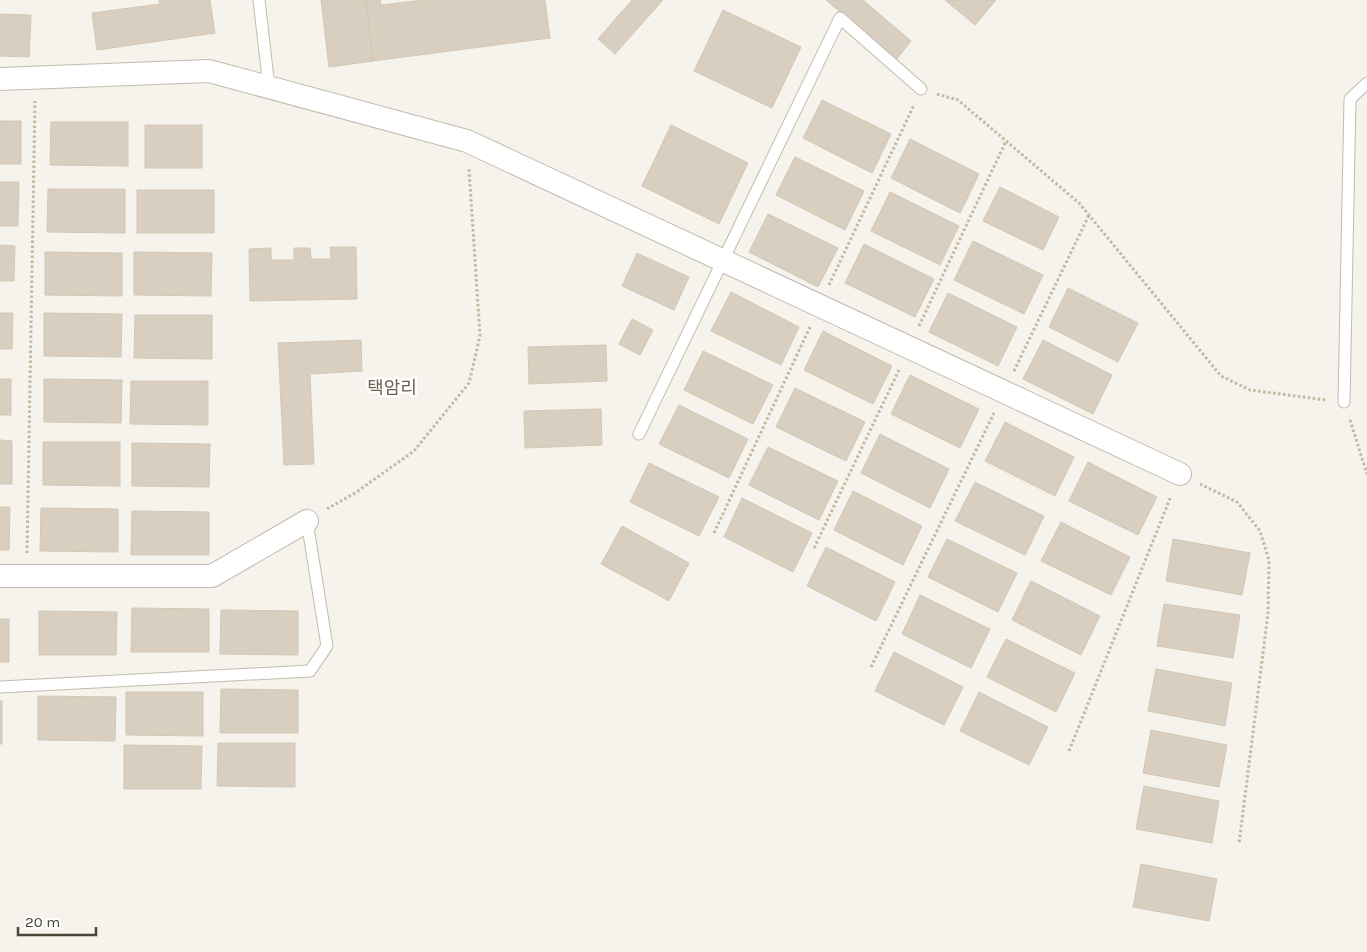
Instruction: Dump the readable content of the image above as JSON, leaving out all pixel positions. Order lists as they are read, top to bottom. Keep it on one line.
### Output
{"districts":["택암리"],"scale_bar":"20 m"}
